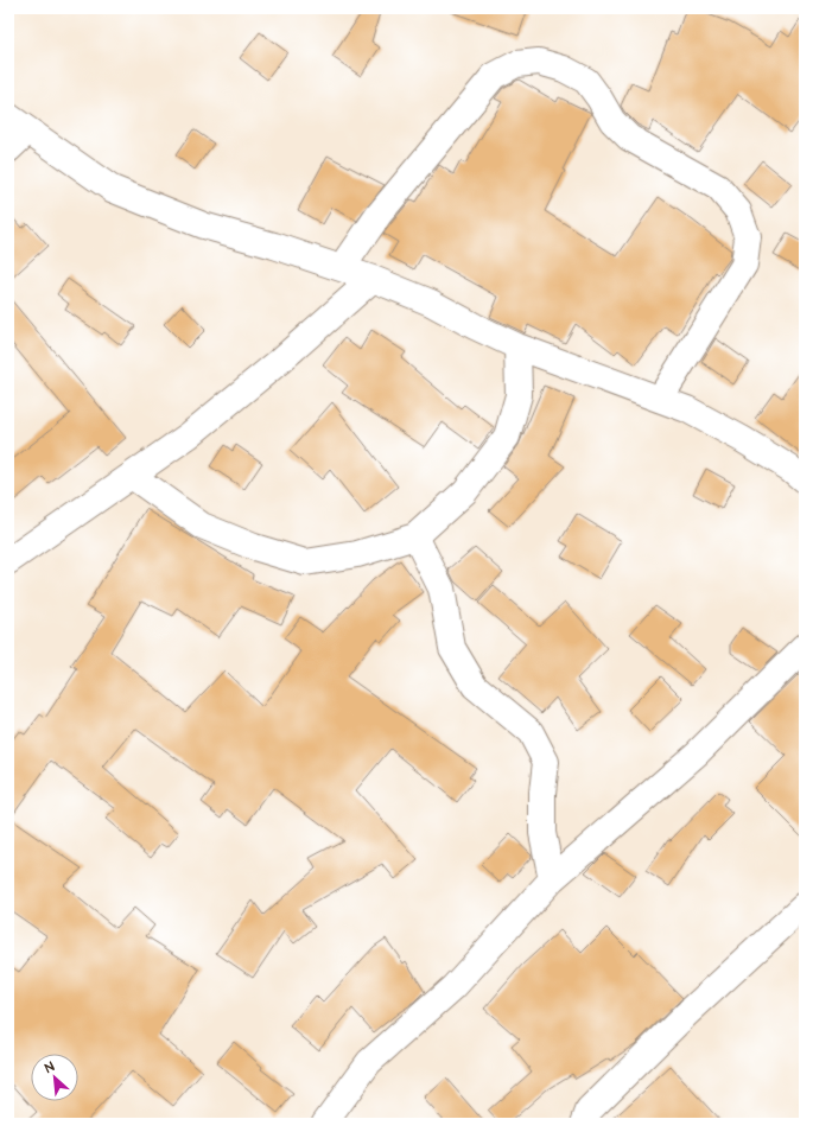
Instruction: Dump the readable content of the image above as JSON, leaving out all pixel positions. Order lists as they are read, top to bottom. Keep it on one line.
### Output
{"north":"top left"}
